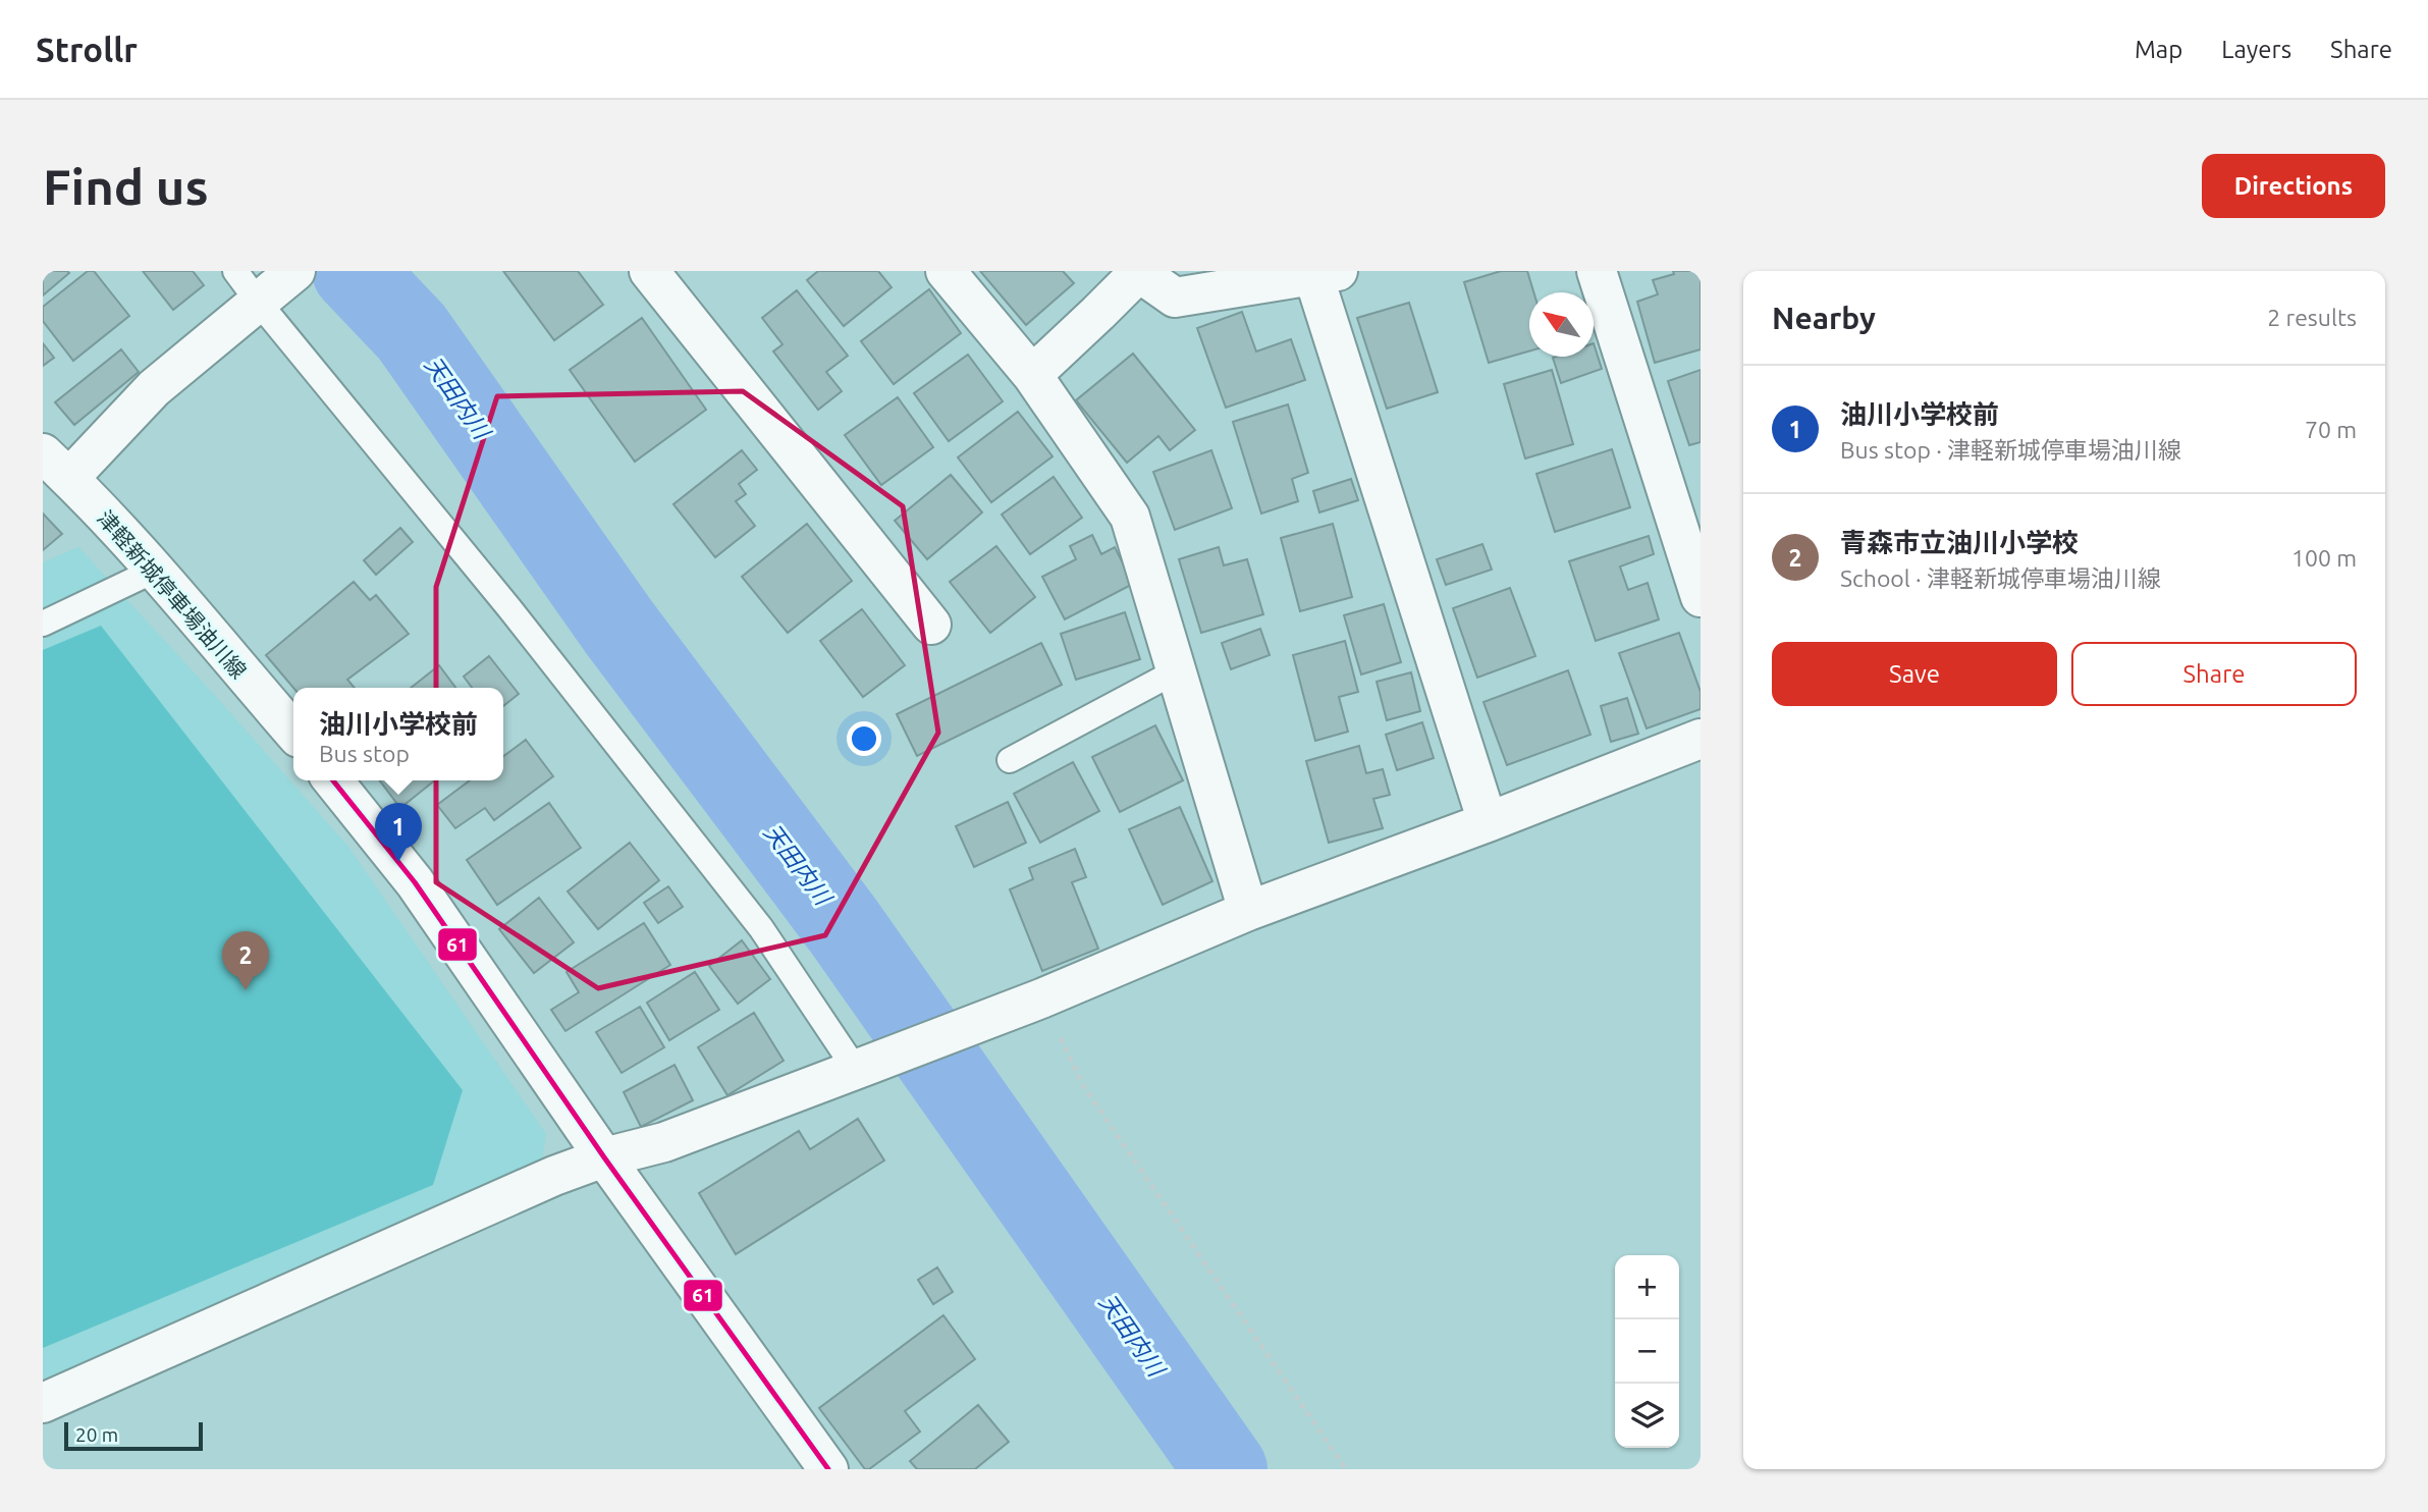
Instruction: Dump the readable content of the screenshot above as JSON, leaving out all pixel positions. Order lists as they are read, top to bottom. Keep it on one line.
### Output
{"streets":{"street":["津軽新城停車場油川線"]},"water":["天田内川"],"lines":["transit line 61"],"scale_bar":"20 m","north":"top left","page":{"header":"Strollr","nav":["Map","Layers","Share"],"buttons":["Directions",["Save","Share"]],"title":"Find us","heading":["Nearby","2 results"],"list":[{"mark":"1","name":"油川小学校前","note":"Bus stop · 津軽新城停車場油川線","value":"70 m"},{"mark":"2","name":"青森市立油川小学校","note":"School · 津軽新城停車場油川線","value":"100 m"}],"popup":["油川小学校前","Bus stop"],"pins":["1","2"],"map_buttons":["+","−"],"scale":"20 m"}}
